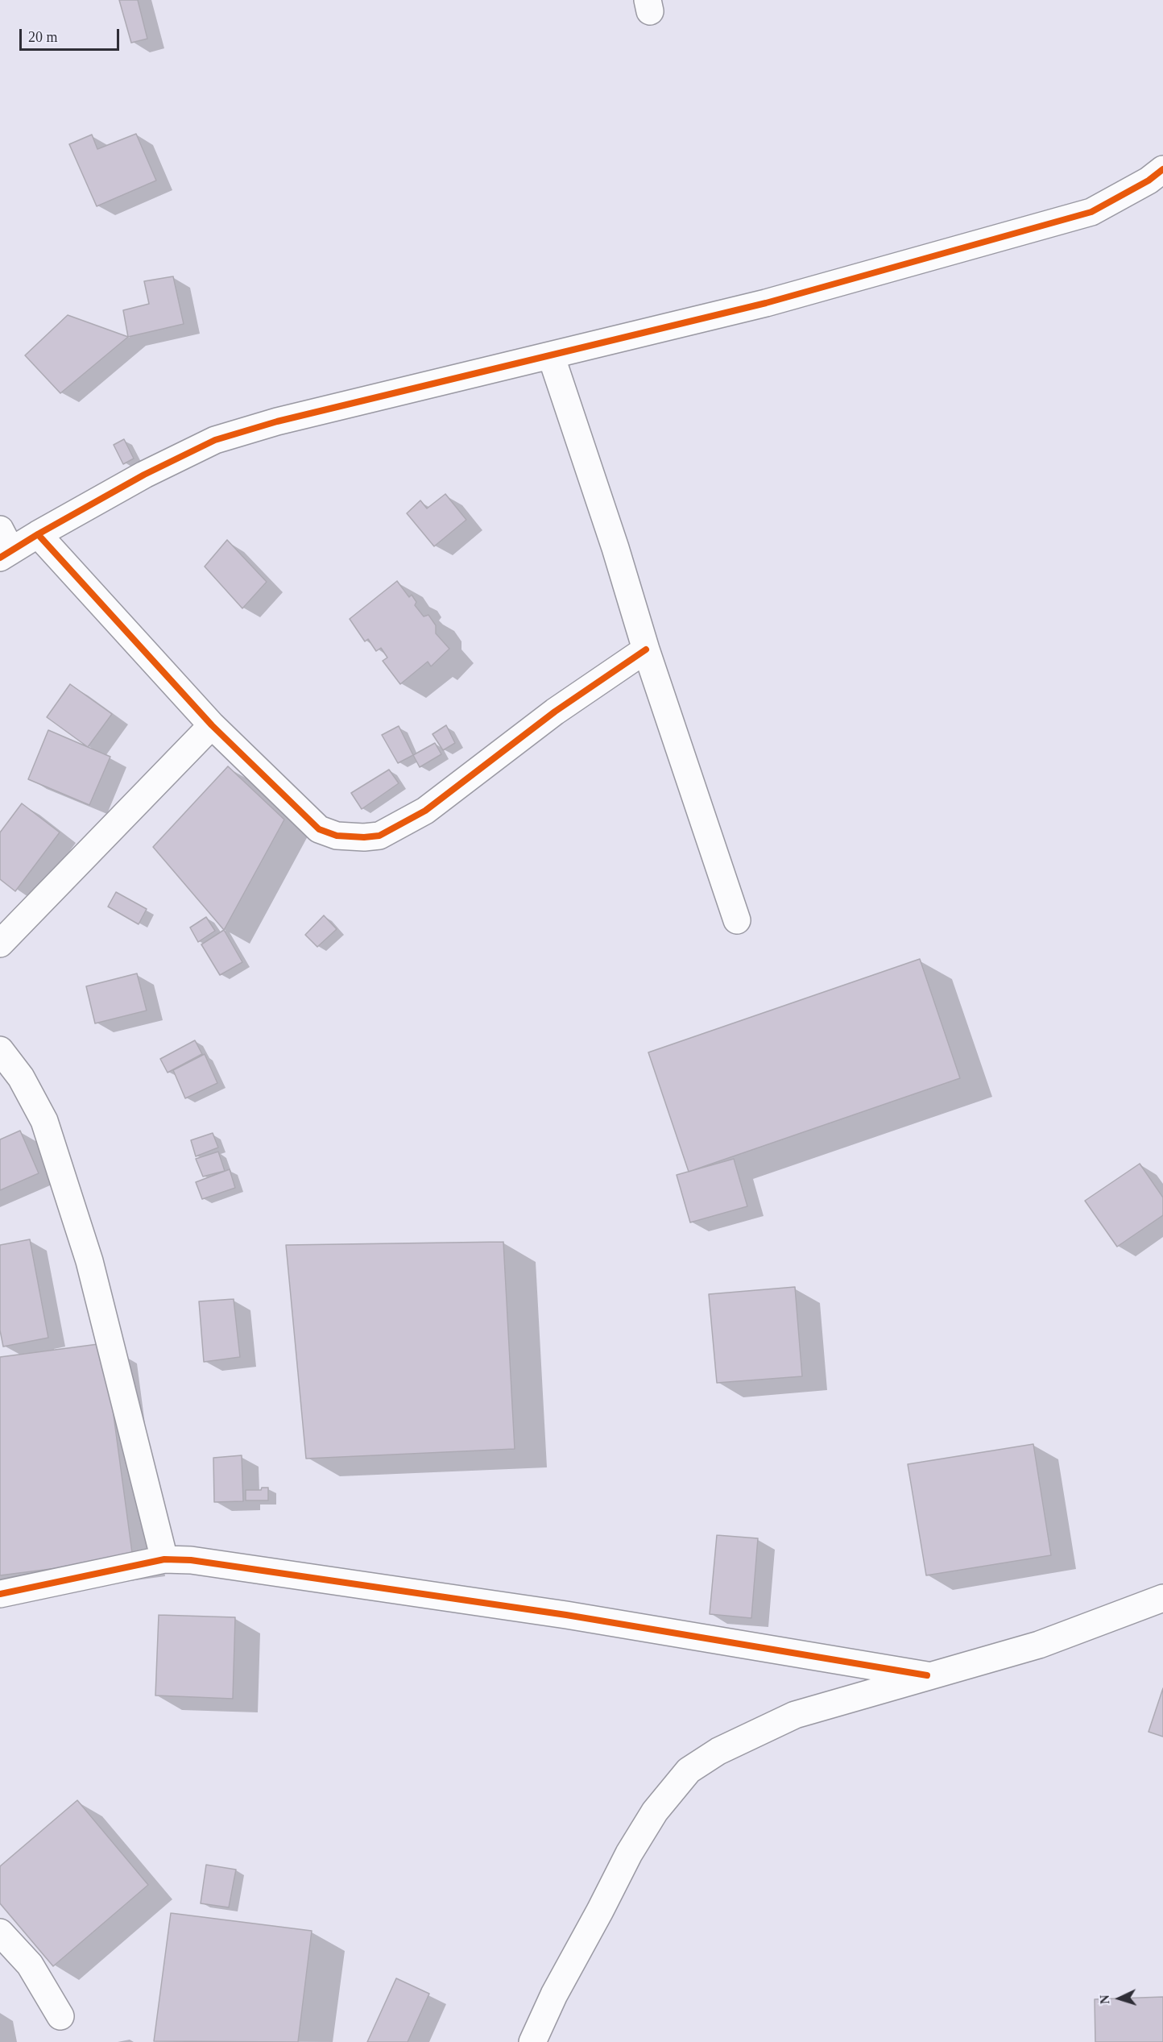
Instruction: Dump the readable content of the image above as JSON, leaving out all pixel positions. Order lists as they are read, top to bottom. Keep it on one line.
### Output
{"scale_bar":"20 m","north":"left"}
